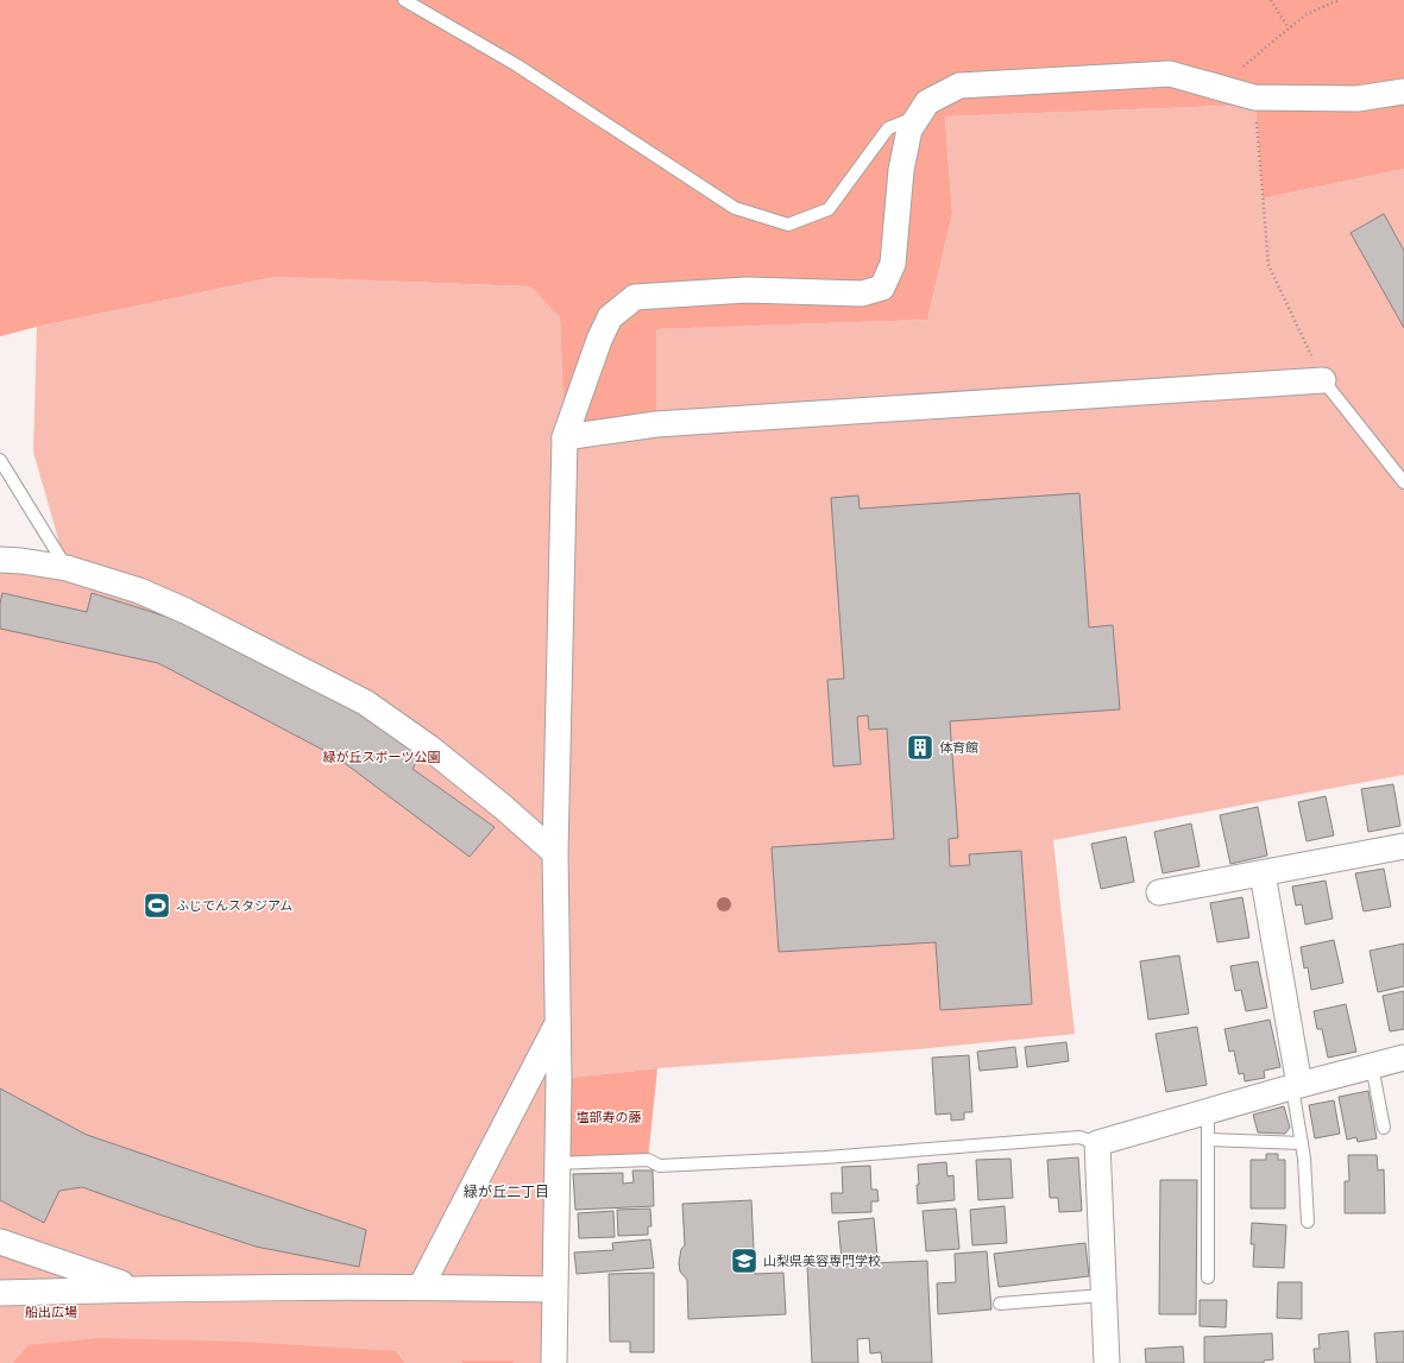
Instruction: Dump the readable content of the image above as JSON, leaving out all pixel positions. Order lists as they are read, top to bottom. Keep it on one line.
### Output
{"districts":["緑が丘二丁目"],"parks":["緑が丘スポーツ公園","塩部寿の藤","船出広場"],"places":{"building":["体育館"],"sports":["ふじでんスタジアム"],"school or university":["山梨県美容専門学校"]}}
